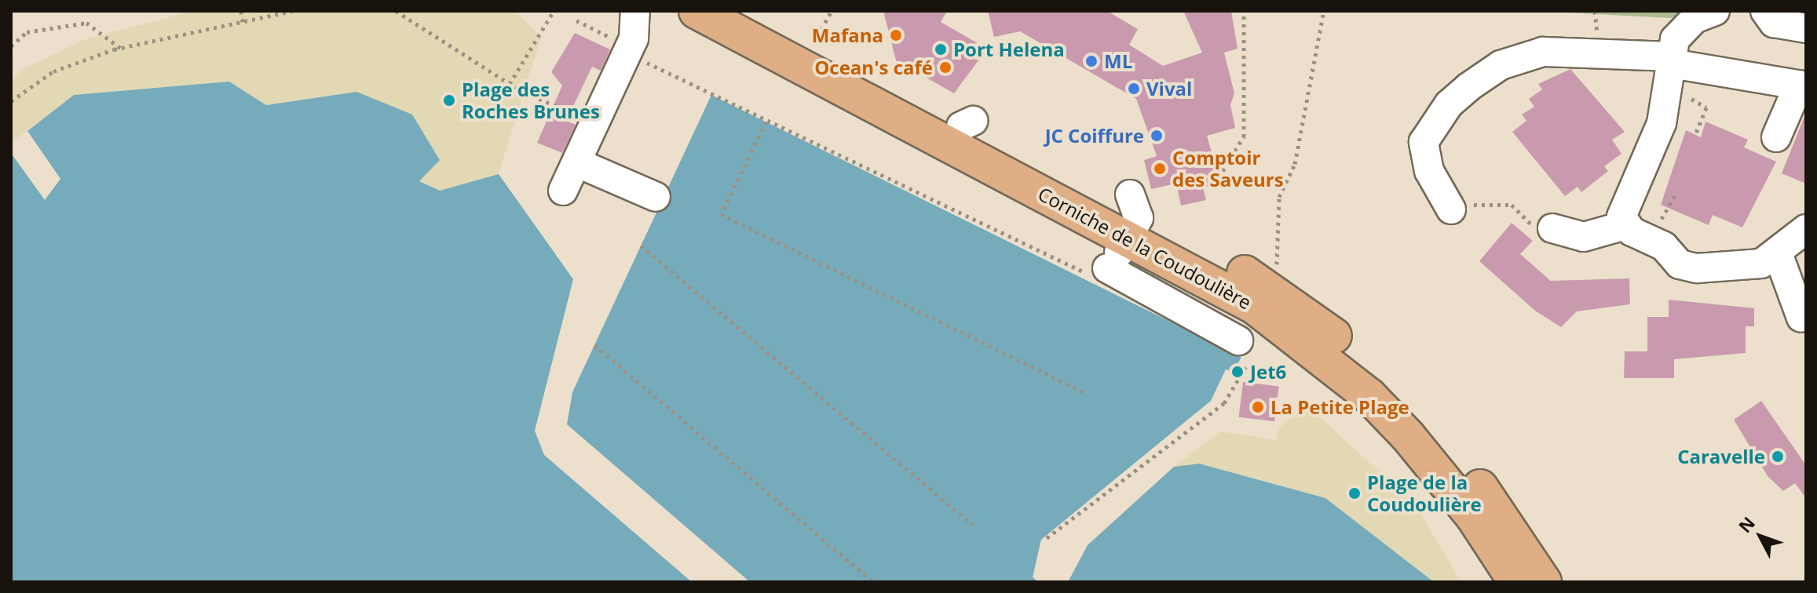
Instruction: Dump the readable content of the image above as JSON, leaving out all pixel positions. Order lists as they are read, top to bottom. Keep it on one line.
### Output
{"streets":{"main road":["Corniche de la Coudoulière"]},"places":["Mafana","Port Helena","ML","Ocean's café","Vival","Plage des Roches Brunes","JC Coiffure","Comptoir des Saveurs","Jet6","La Petite Plage","Caravelle","Plage de la Coudoulière"],"north":"top left"}
